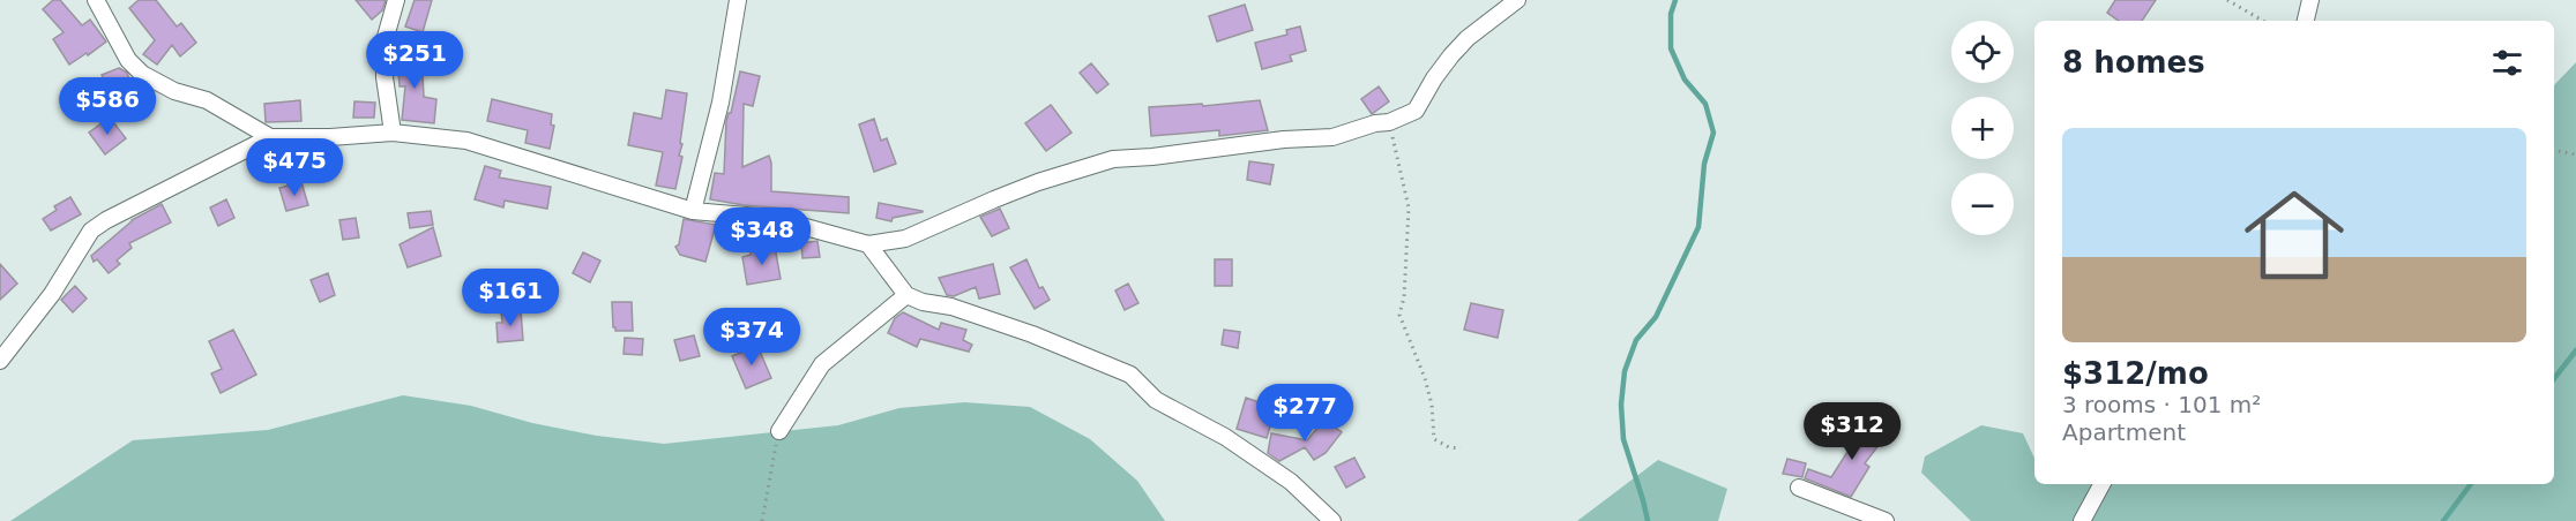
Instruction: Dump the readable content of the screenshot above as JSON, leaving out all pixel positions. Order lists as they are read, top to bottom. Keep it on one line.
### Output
{"page":{"map_buttons":["+","−"],"heading":"8 homes","price":["$251","$586","$475","$348","$161","$374","$277","$312"],"list":[{"name":"$312/mo","note":"3 rooms · 101 m² · Apartment"}]}}
